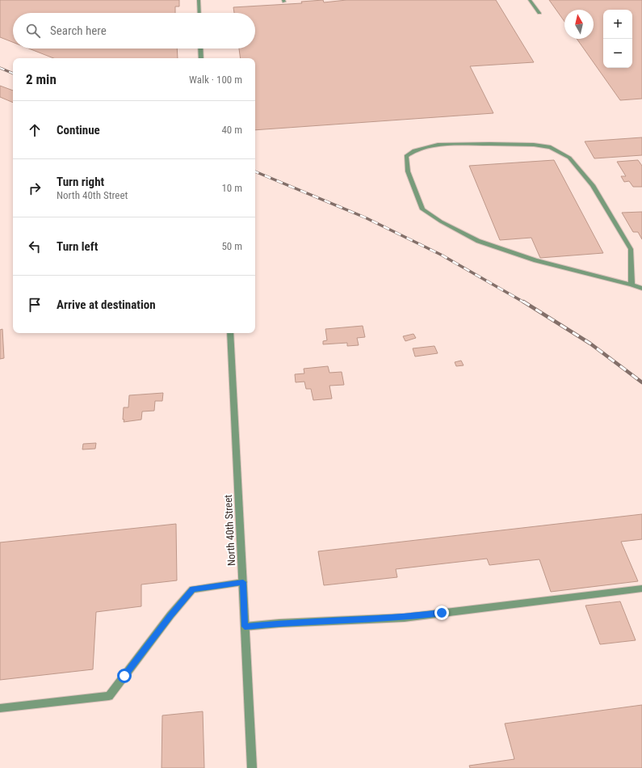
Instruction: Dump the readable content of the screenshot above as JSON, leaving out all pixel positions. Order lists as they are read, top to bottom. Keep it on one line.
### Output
{"streets":{"street":["North 40th Street"]},"north":"top","page":{"map_buttons":["+","−"],"search":"Search here","heading":["2 min","Walk · 100 m"],"list":[["Continue","40 m"],["Turn right","North 40th Street","10 m"],["Turn left","50 m"],"Arrive at destination"]}}
